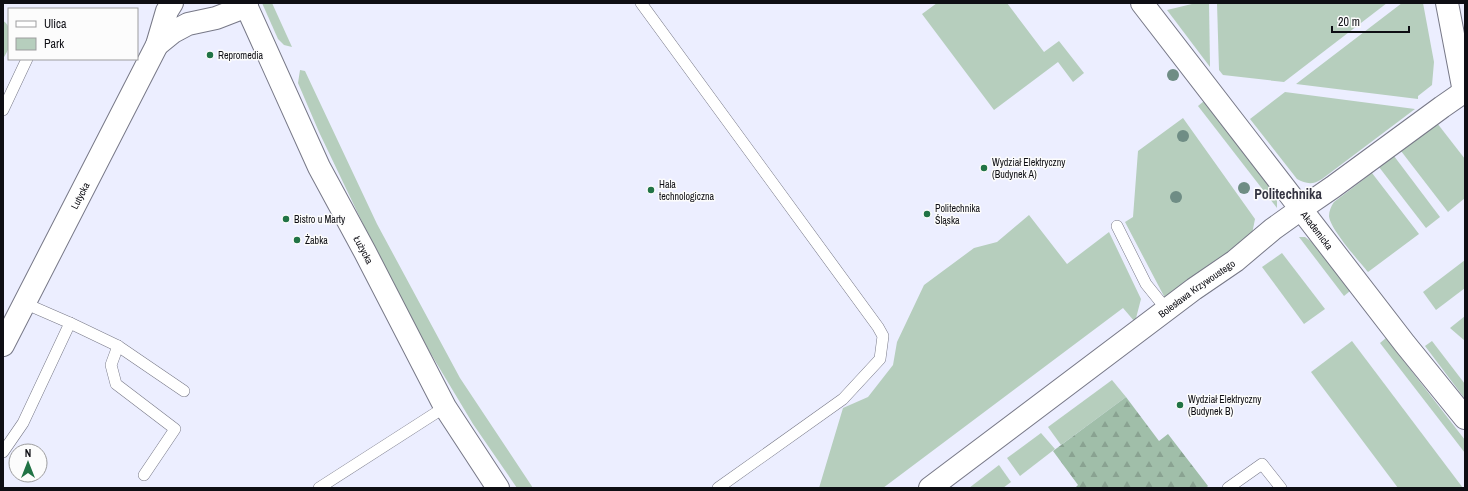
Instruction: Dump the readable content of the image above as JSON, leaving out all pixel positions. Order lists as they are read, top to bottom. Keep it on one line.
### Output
{"streets":{"street":["Lutycka","Akademicka","Łużycka","Bolesława Krzywoustego"]},"crossings":[["Lutycka","Łużycka"],["Akademicka","Bolesława Krzywoustego"]],"districts":["Politechnika"],"places":["Repromedia","Wydział Elektryczny (Budynek A)","Hala technologiczna","Politechnika Śląska","Bistro u Marty","Żabka","Wydział Elektryczny (Budynek B)"],"legend":["Ulica","Park"],"scale_bar":"20 m","north":"top"}
